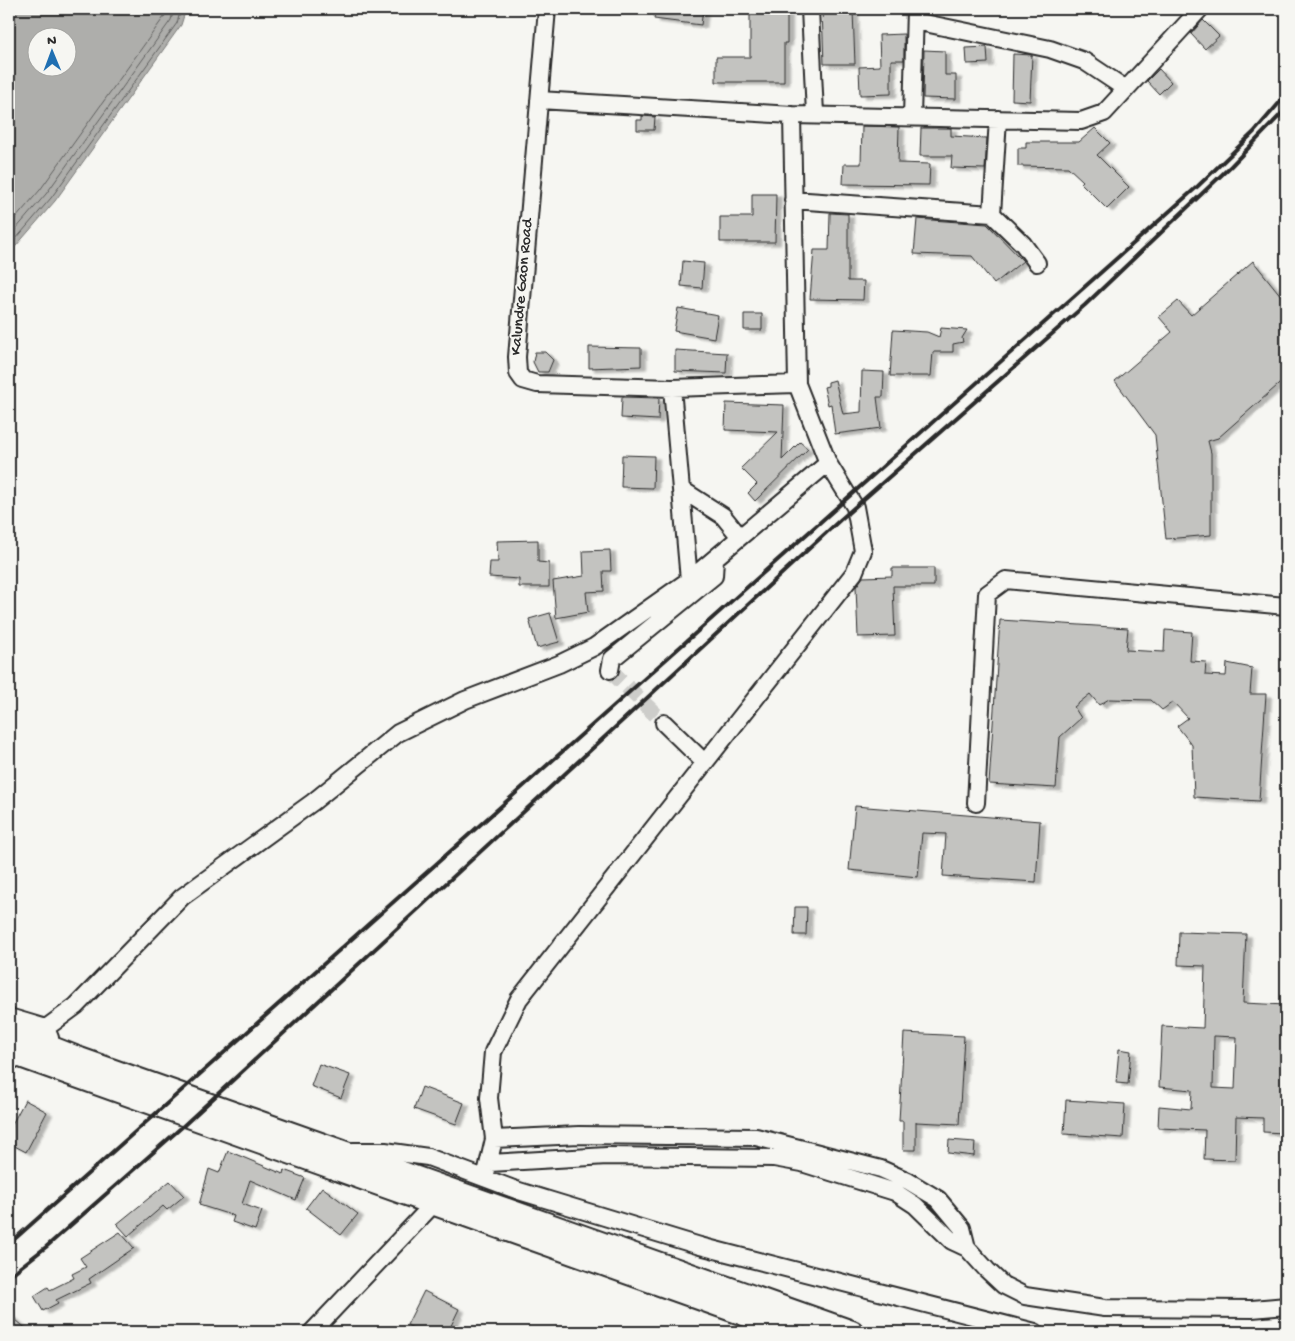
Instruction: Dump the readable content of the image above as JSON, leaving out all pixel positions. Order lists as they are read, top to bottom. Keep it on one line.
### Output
{"streets":{"street":["Kalundre Gaon Road"]},"north":"top"}
